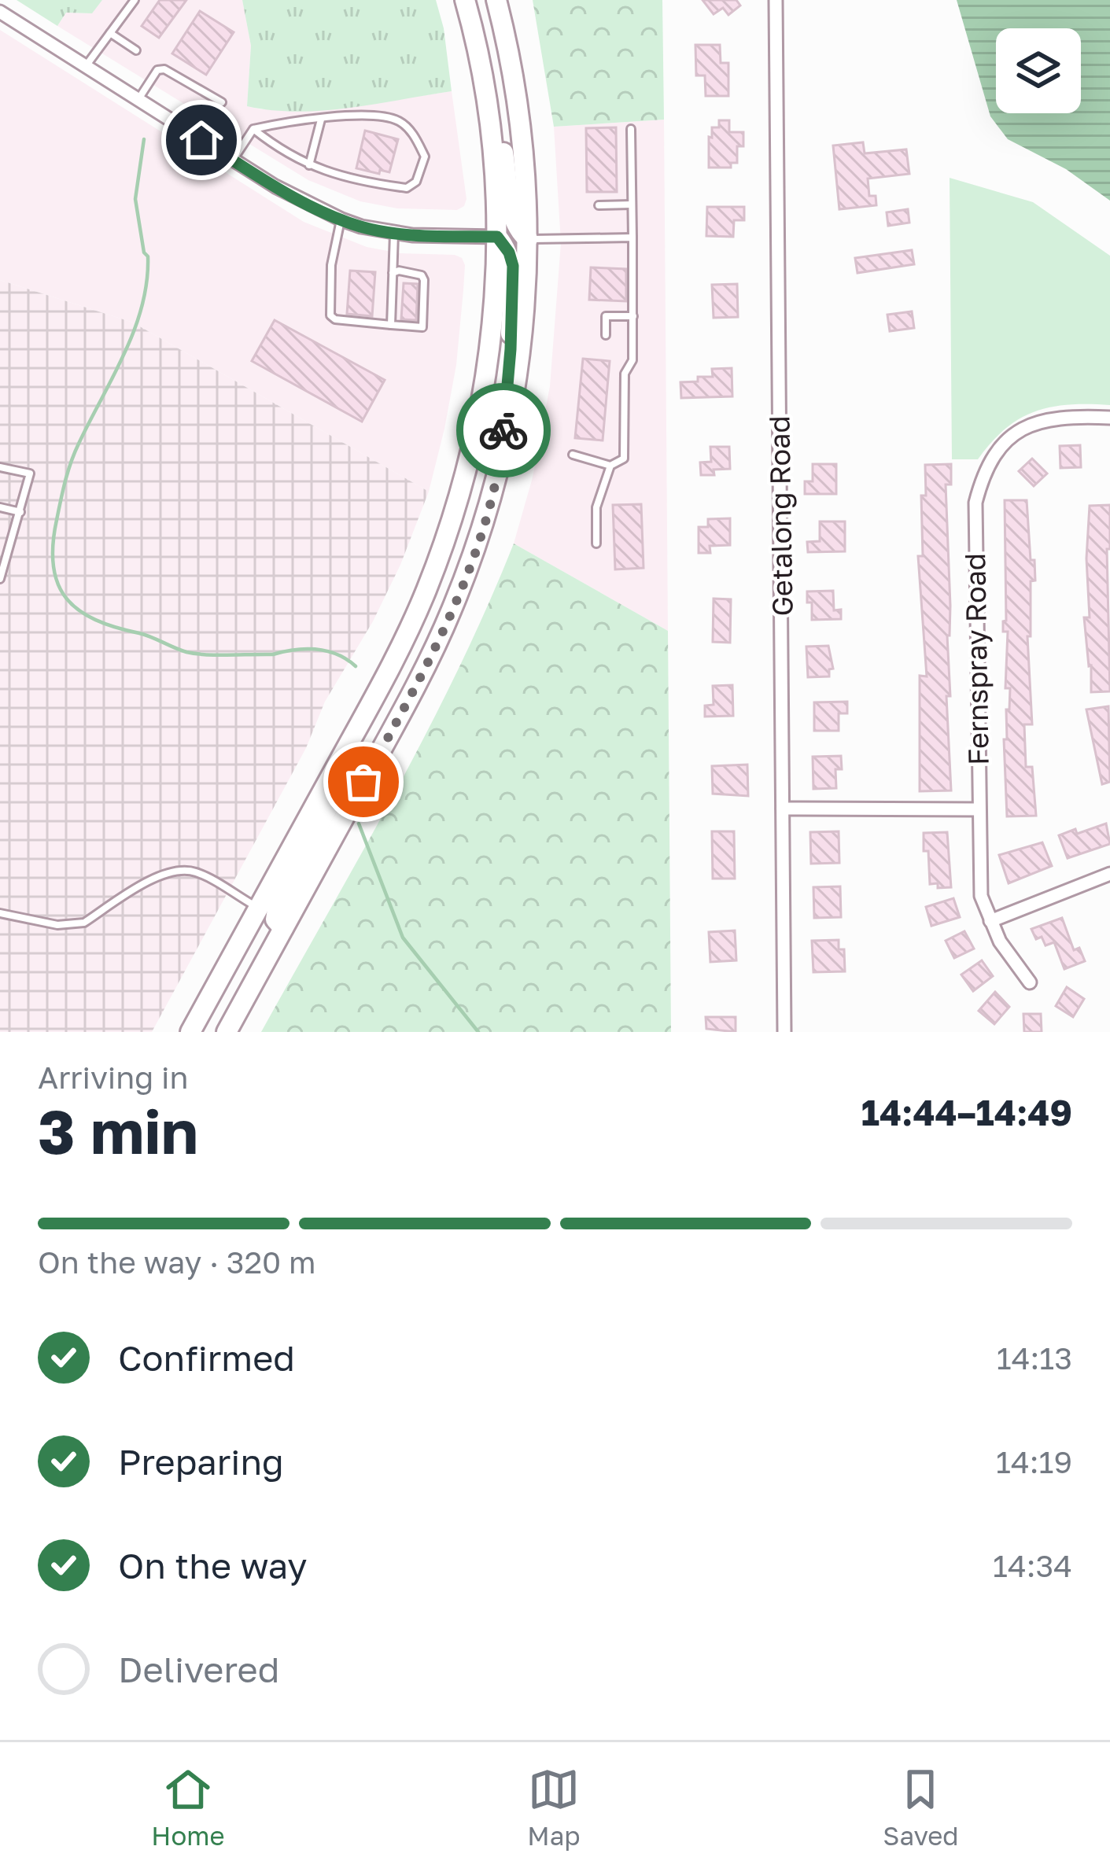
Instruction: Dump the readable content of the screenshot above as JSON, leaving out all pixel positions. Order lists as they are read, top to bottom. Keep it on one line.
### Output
{"streets":{"street":["Getalong Road","Fernspray Road"]},"page":{"heading":["3 min","Arriving in","14:44–14:49"],"bar":"On the way · 320 m","list":[["Confirmed","14:13"],["Preparing","14:19"],["On the way","14:34"],"Delivered"],"tabs":["Home","Map","Saved"]}}
